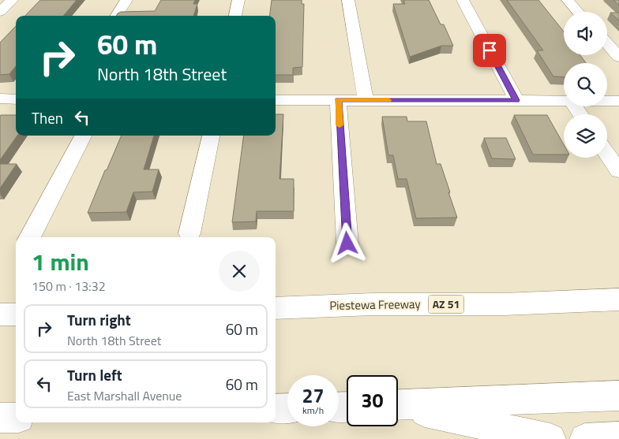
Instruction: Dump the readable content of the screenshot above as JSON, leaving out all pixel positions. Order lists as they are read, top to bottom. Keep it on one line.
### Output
{"streets":{"main road":["AZ 51","Piestewa Freeway"]},"page":{"turn":["60 m","North 18th Street"],"then":"Then","heading":["1 min","150 m · 13:32"],"list":[{"name":"Turn right","note":"North 18th Street","value":"60 m"},{"name":"Turn left","note":"East Marshall Avenue","value":"60 m"}],"speed":"27 km/h","limit":"30"}}
